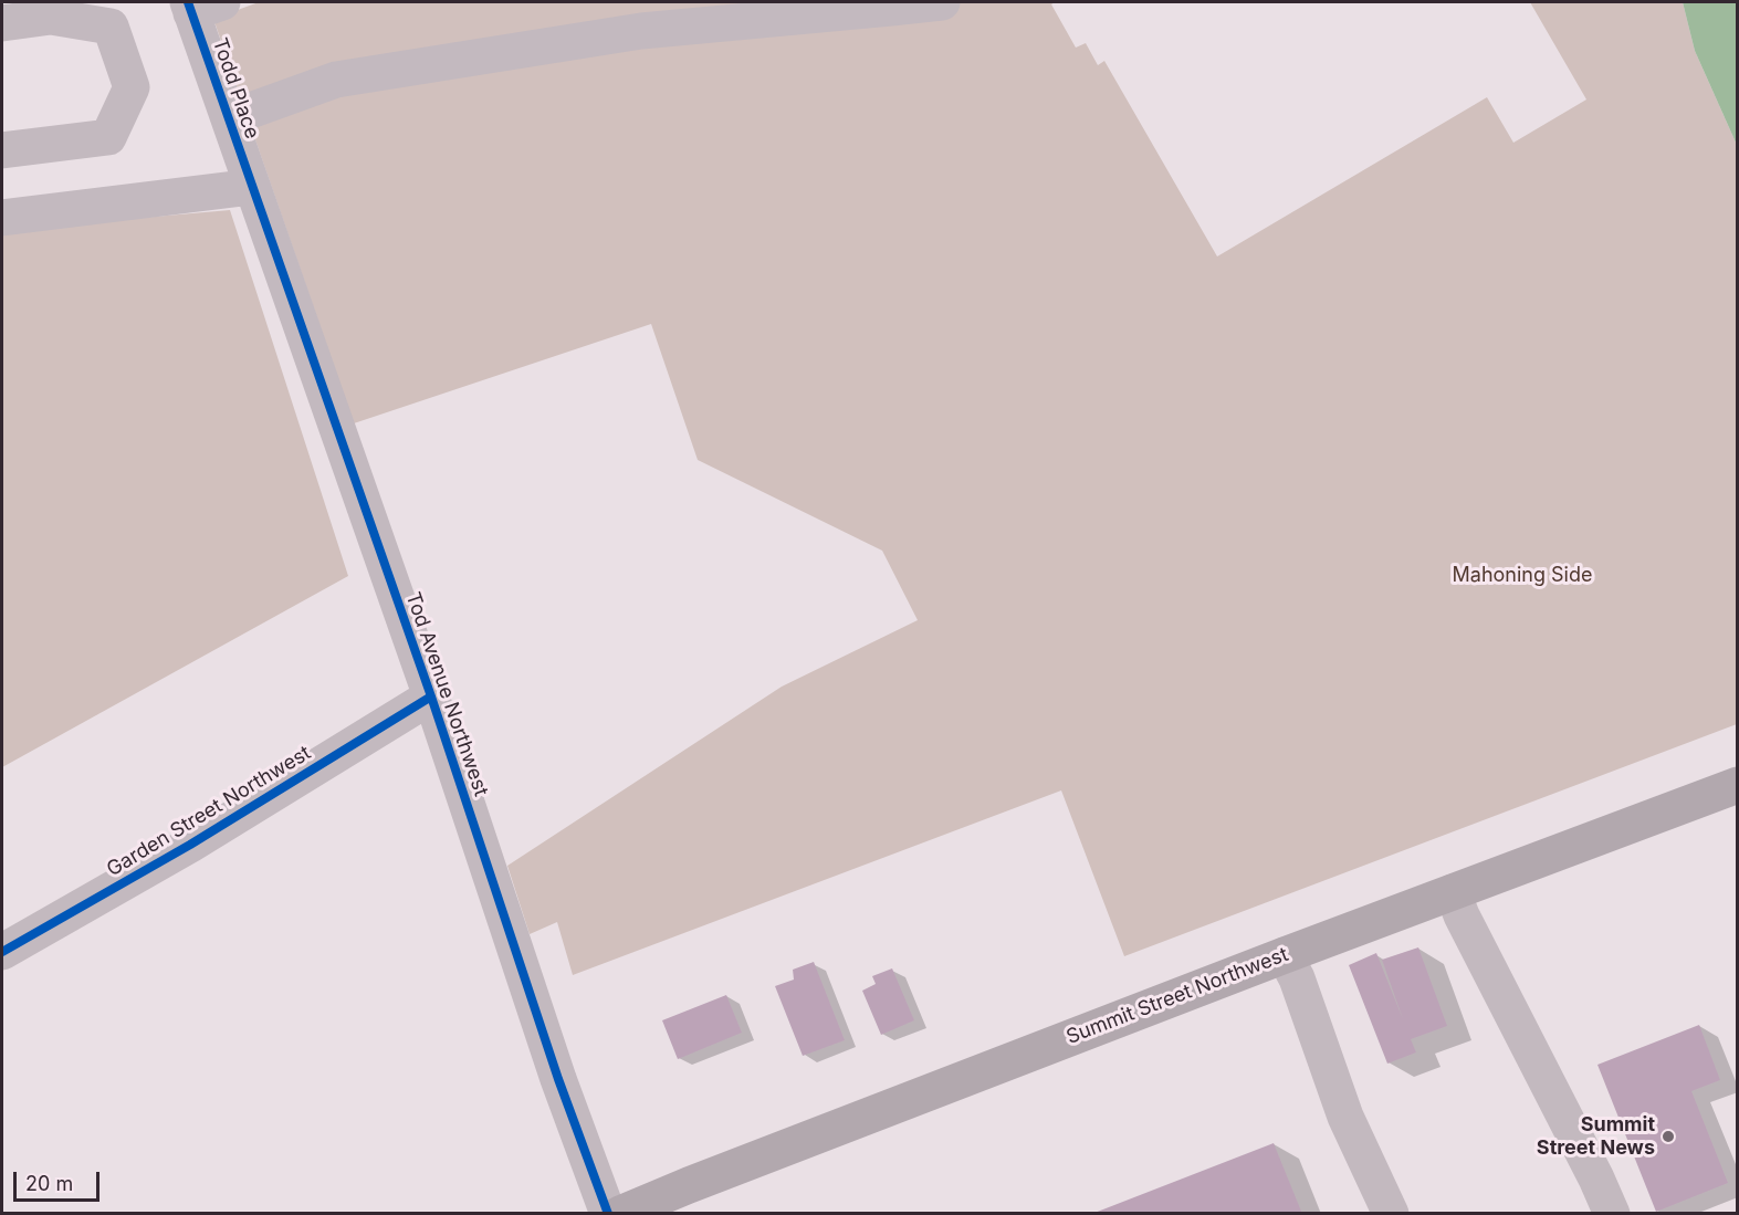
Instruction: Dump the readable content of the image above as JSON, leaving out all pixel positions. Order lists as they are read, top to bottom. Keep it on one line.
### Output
{"streets":{"main road":["Summit Street Northwest"],"street":["Todd Place","Tod Avenue Northwest","Garden Street Northwest"]},"crossings":[["Todd Place","Tod Avenue Northwest"],["Tod Avenue Northwest","Garden Street Northwest"]],"parks":["Mahoning Side"],"places":["Summit Street News"],"scale_bar":"20 m"}
